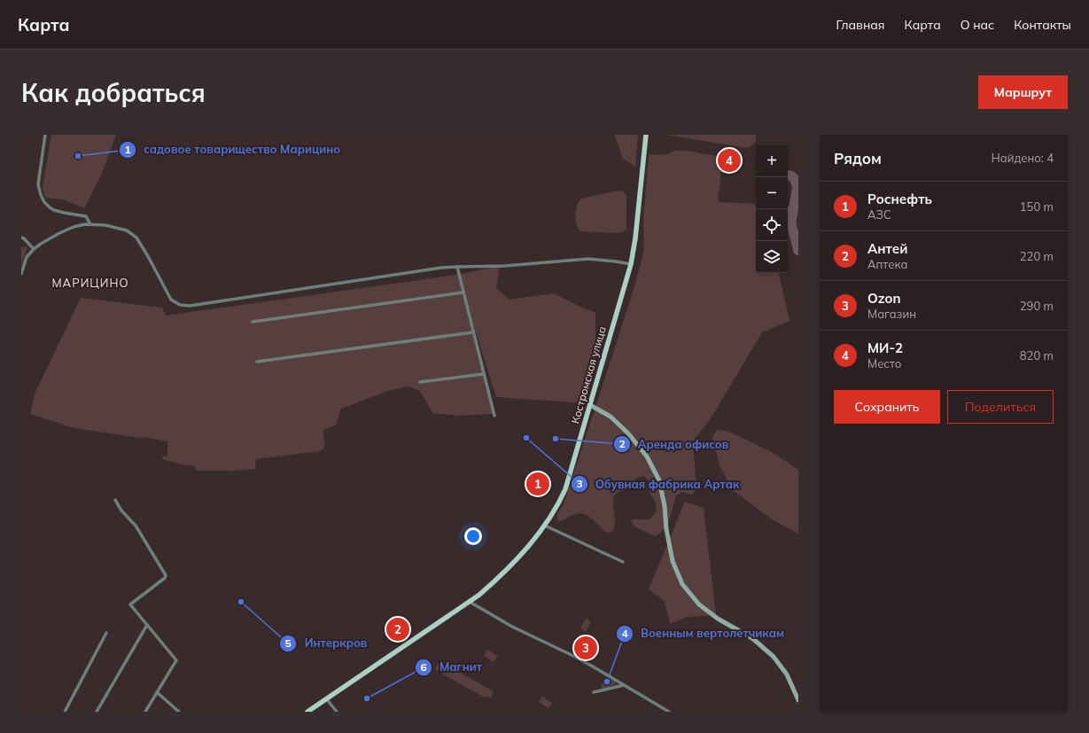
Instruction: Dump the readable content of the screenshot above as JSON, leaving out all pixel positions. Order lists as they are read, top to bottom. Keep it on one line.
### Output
{"streets":{"main road":["Костромская улица"]},"districts":["МАРИЦИНО"],"places":["садовое товарищество Марицино","Обувная фабрика Артак","Аренда офисов","Интеркров","Военным вертолетчикам","Магнит"],"page":{"header":"Карта","nav":["Главная","Карта","О нас","Контакты"],"buttons":["Маршрут",["Сохранить","Поделиться"]],"title":"Как добраться","heading":["Рядом","Найдено: 4"],"map_buttons":["+","−"],"pins":["4","1","2","3"],"list":[{"mark":"1","name":"Роснефть","note":"АЗС","value":"150 m"},{"mark":"2","name":"Антей","note":"Аптека","value":"220 m"},{"mark":"3","name":"Ozon","note":"Магазин","value":"290 m"},{"mark":"4","name":"МИ-2","note":"Место","value":"820 m"}]}}
